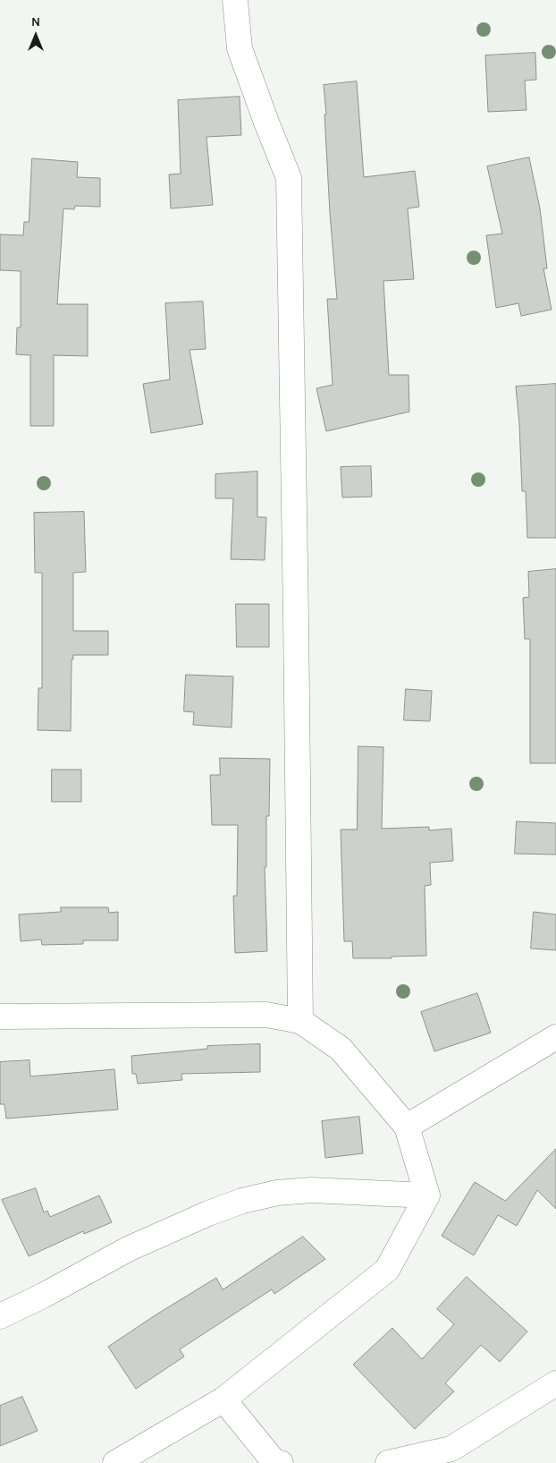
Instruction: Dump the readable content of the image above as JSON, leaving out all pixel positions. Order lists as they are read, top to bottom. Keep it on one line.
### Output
{"north":"top"}
